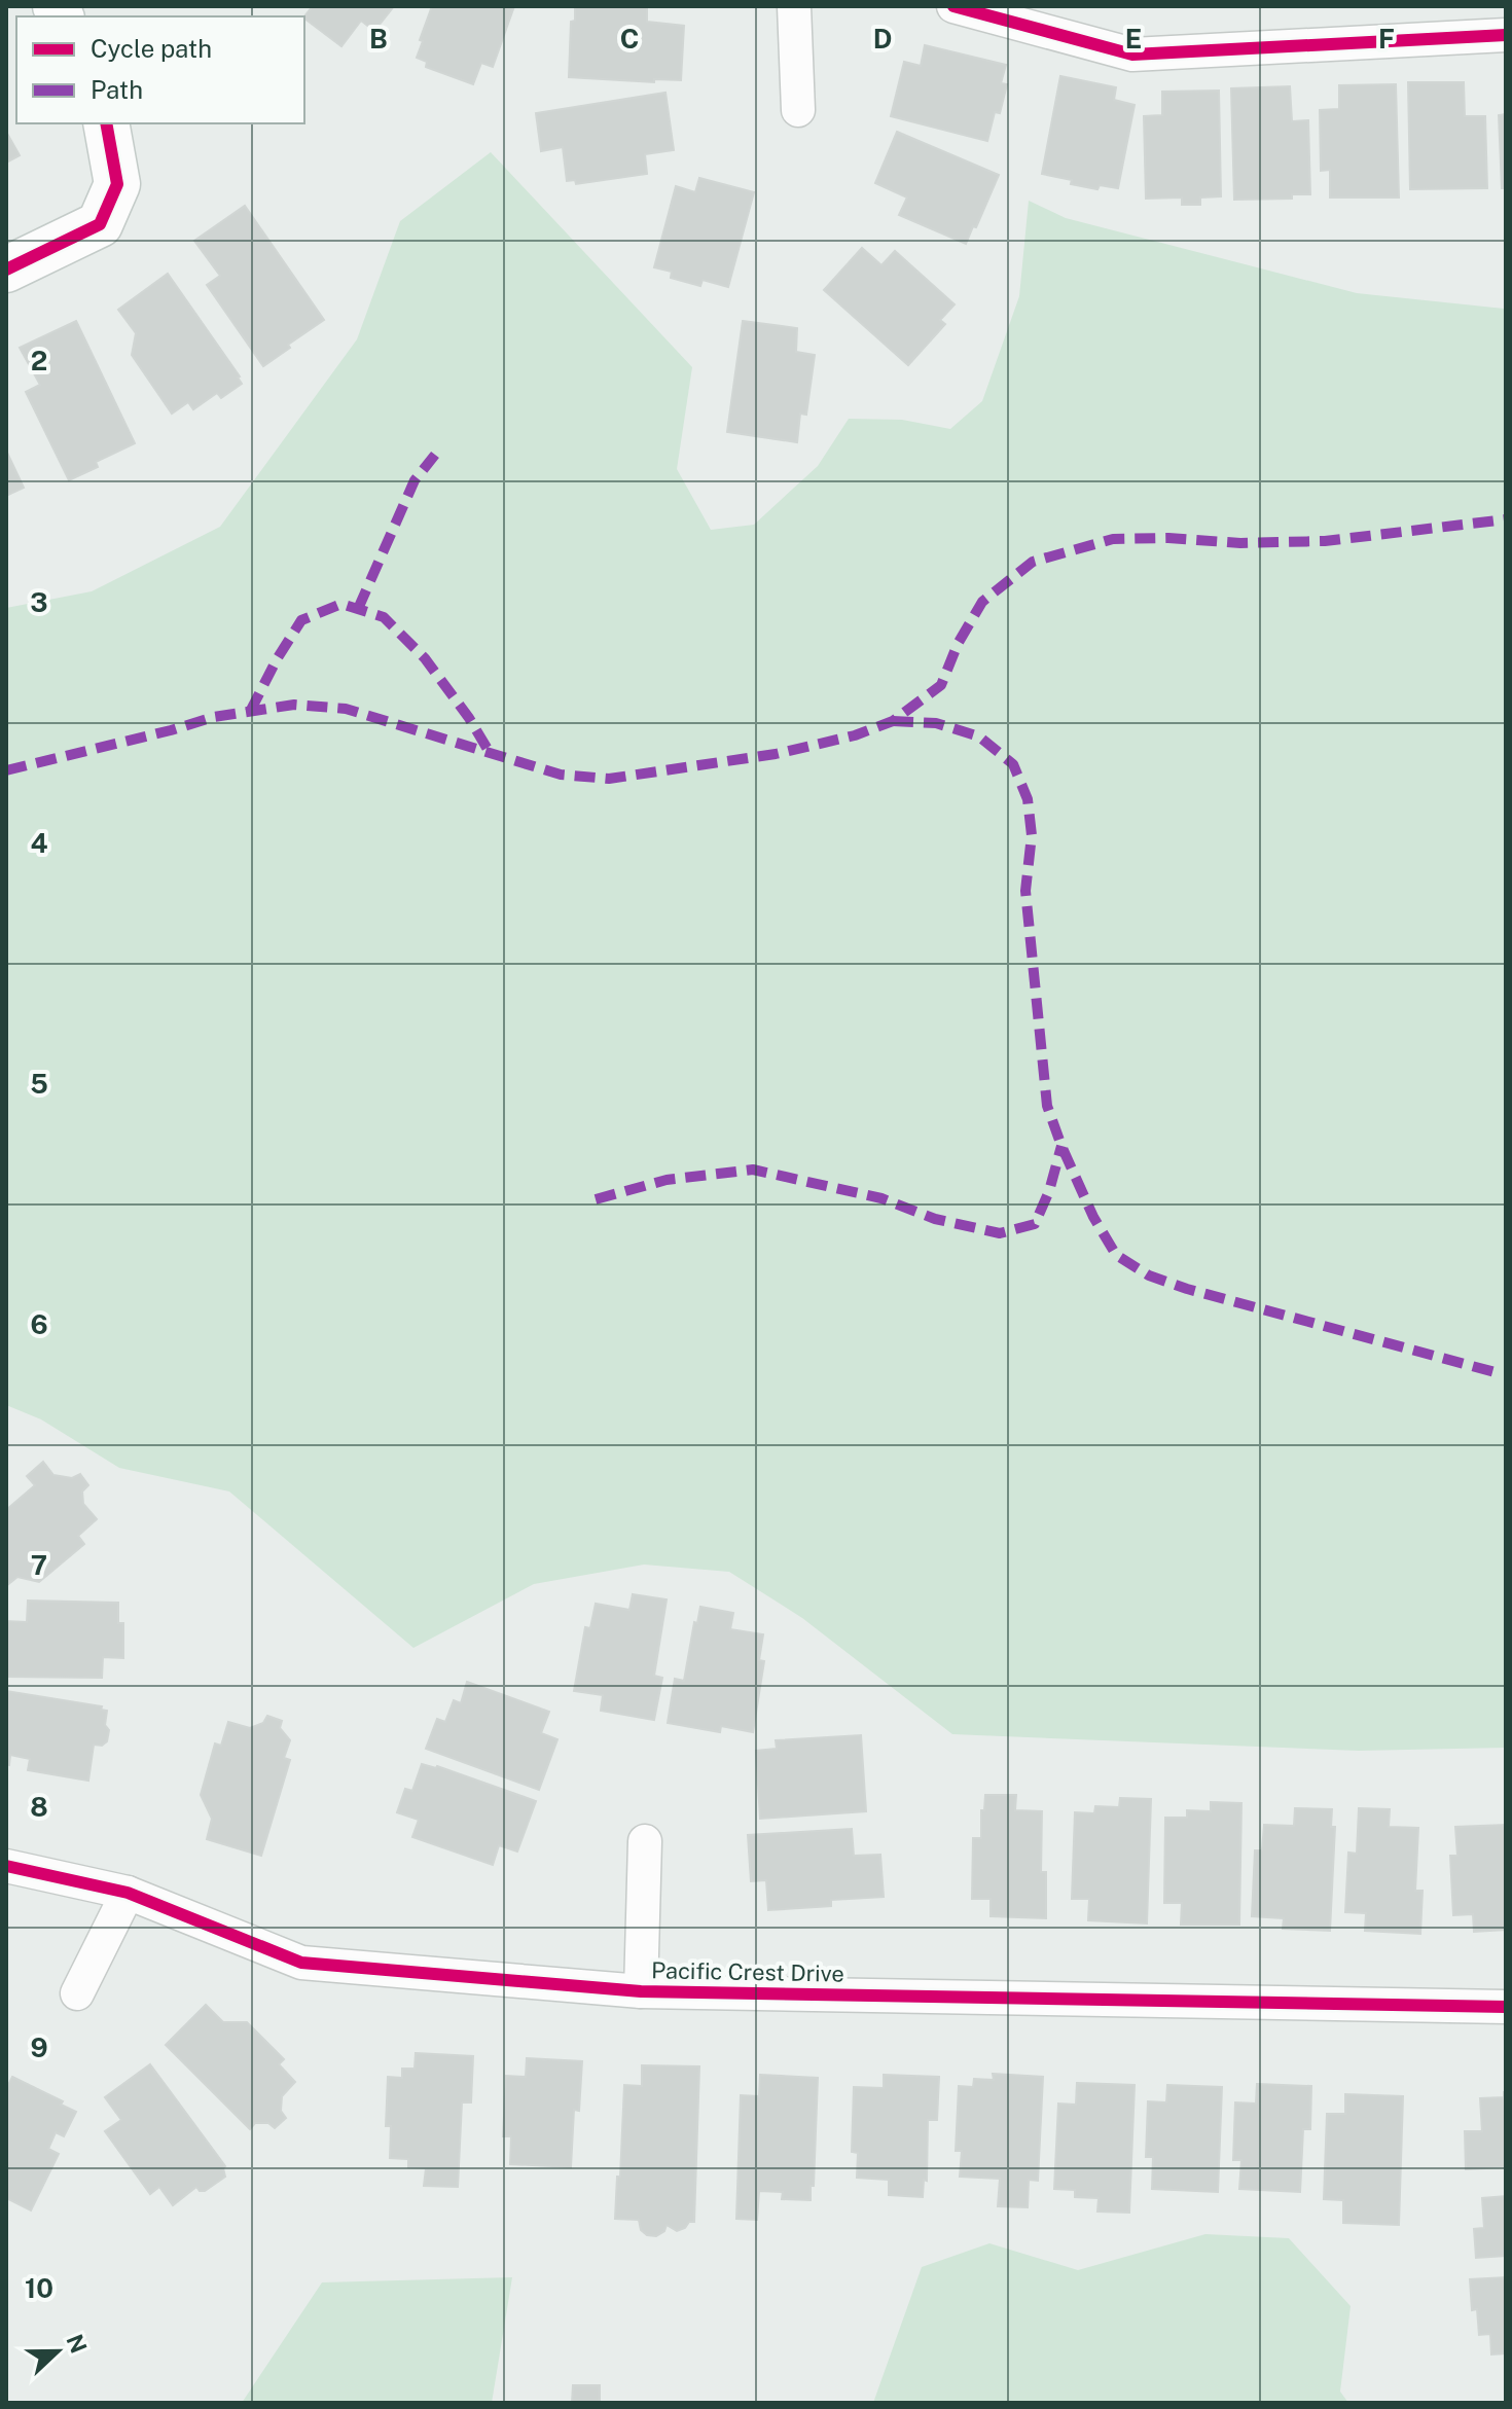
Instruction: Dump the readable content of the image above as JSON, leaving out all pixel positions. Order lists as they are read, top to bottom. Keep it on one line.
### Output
{"streets":{"street":["Pacific Crest Drive"]},"legend":["Cycle path","Path"],"north":"right","grid":{"columns":["B","C","D","E","F"],"rows":["2","3","4","5","6","7","8","9","10"]}}
